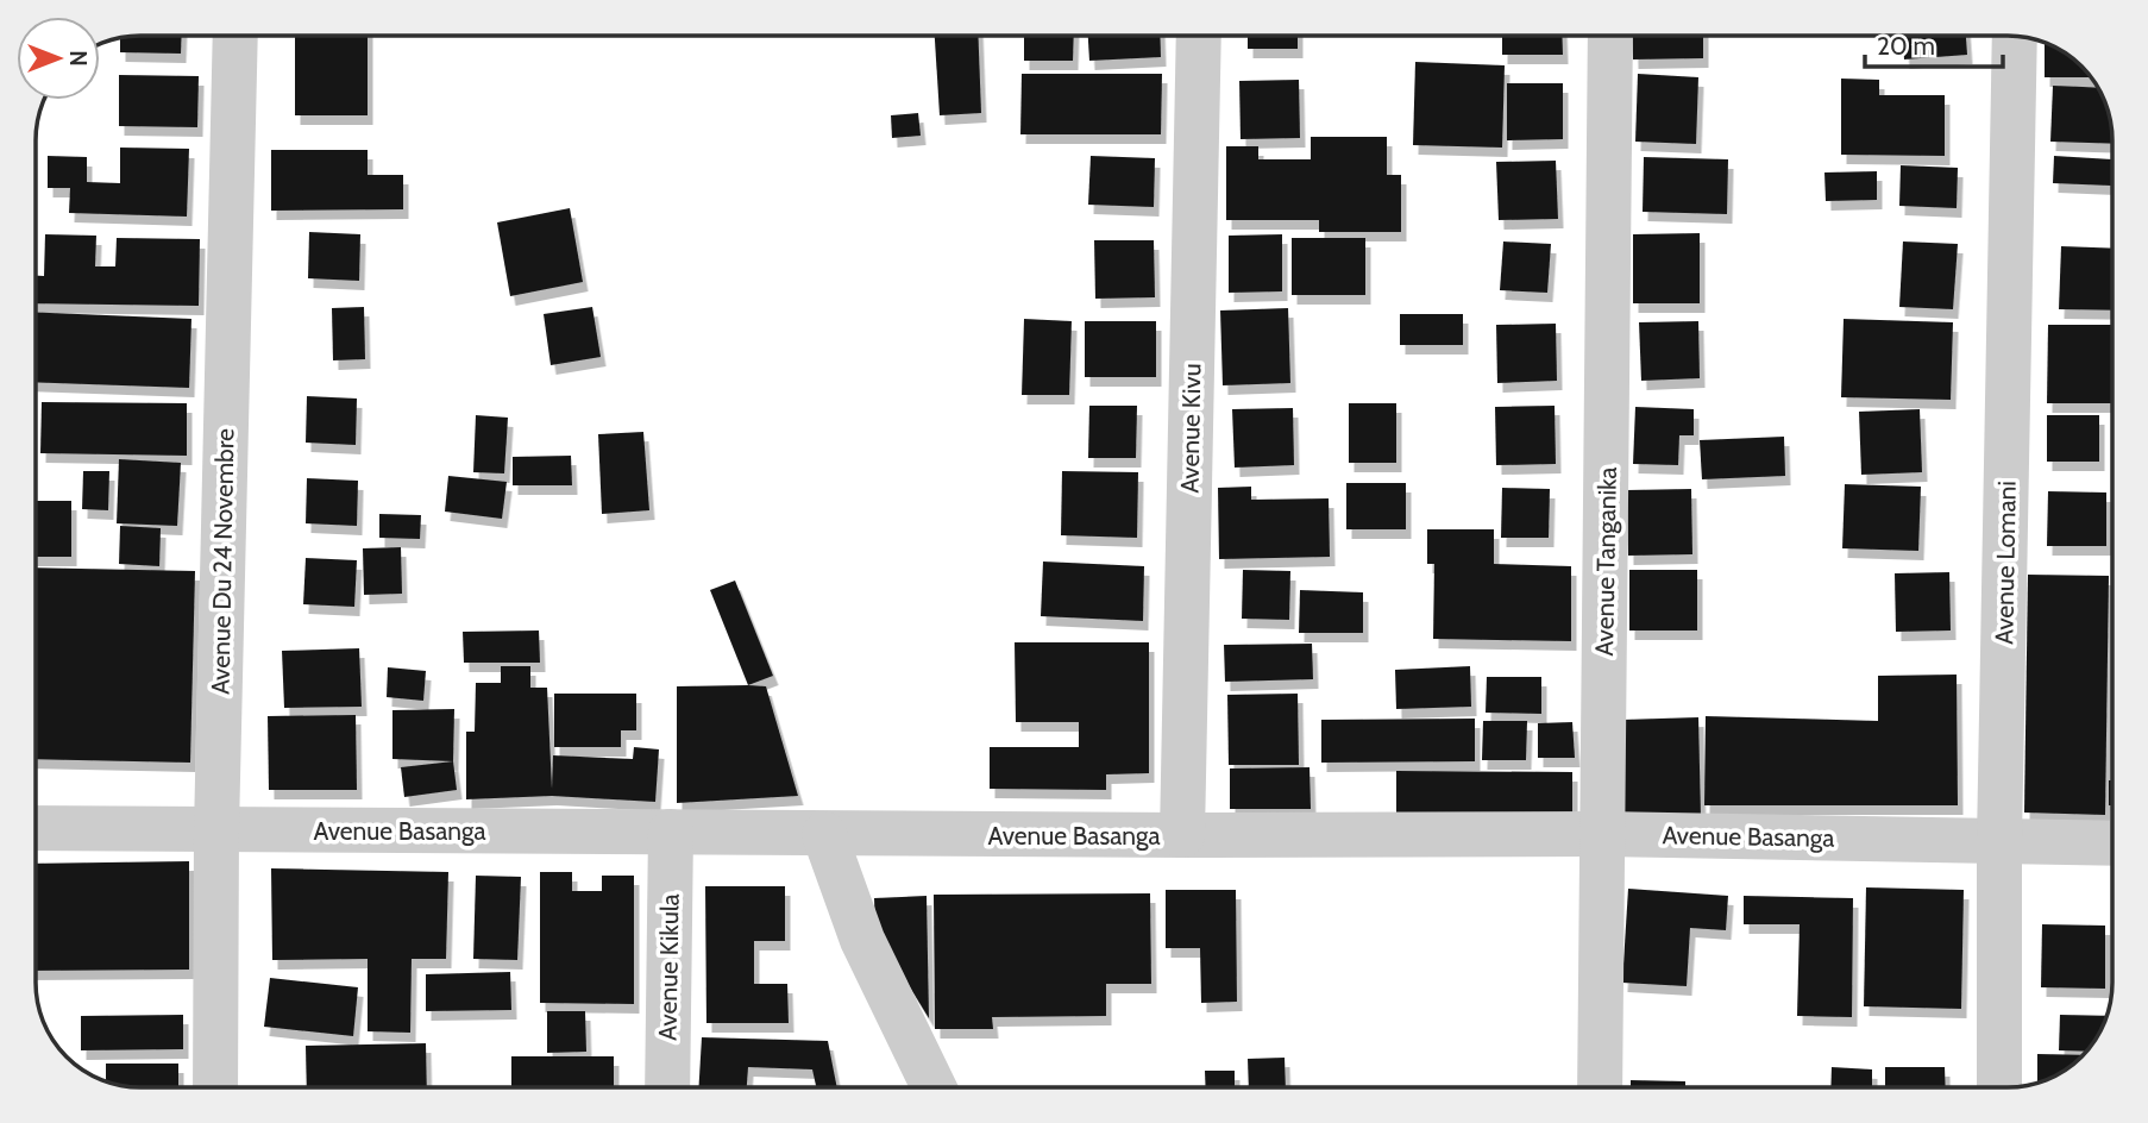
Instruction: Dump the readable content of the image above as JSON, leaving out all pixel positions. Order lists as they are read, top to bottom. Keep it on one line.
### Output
{"streets":{"street":["Avenue Kivu","Avenue Du 24 Novembre","Avenue Tanganika","Avenue Lomani","Avenue Basanga","Avenue Kikula"]},"crossings":[["Avenue Kivu","Avenue Basanga"],["Avenue Du 24 Novembre","Avenue Basanga"],["Avenue Tanganika","Avenue Basanga"],["Avenue Lomani","Avenue Basanga"],["Avenue Basanga","Avenue Kikula"]],"scale_bar":"20 m","north":"right"}
